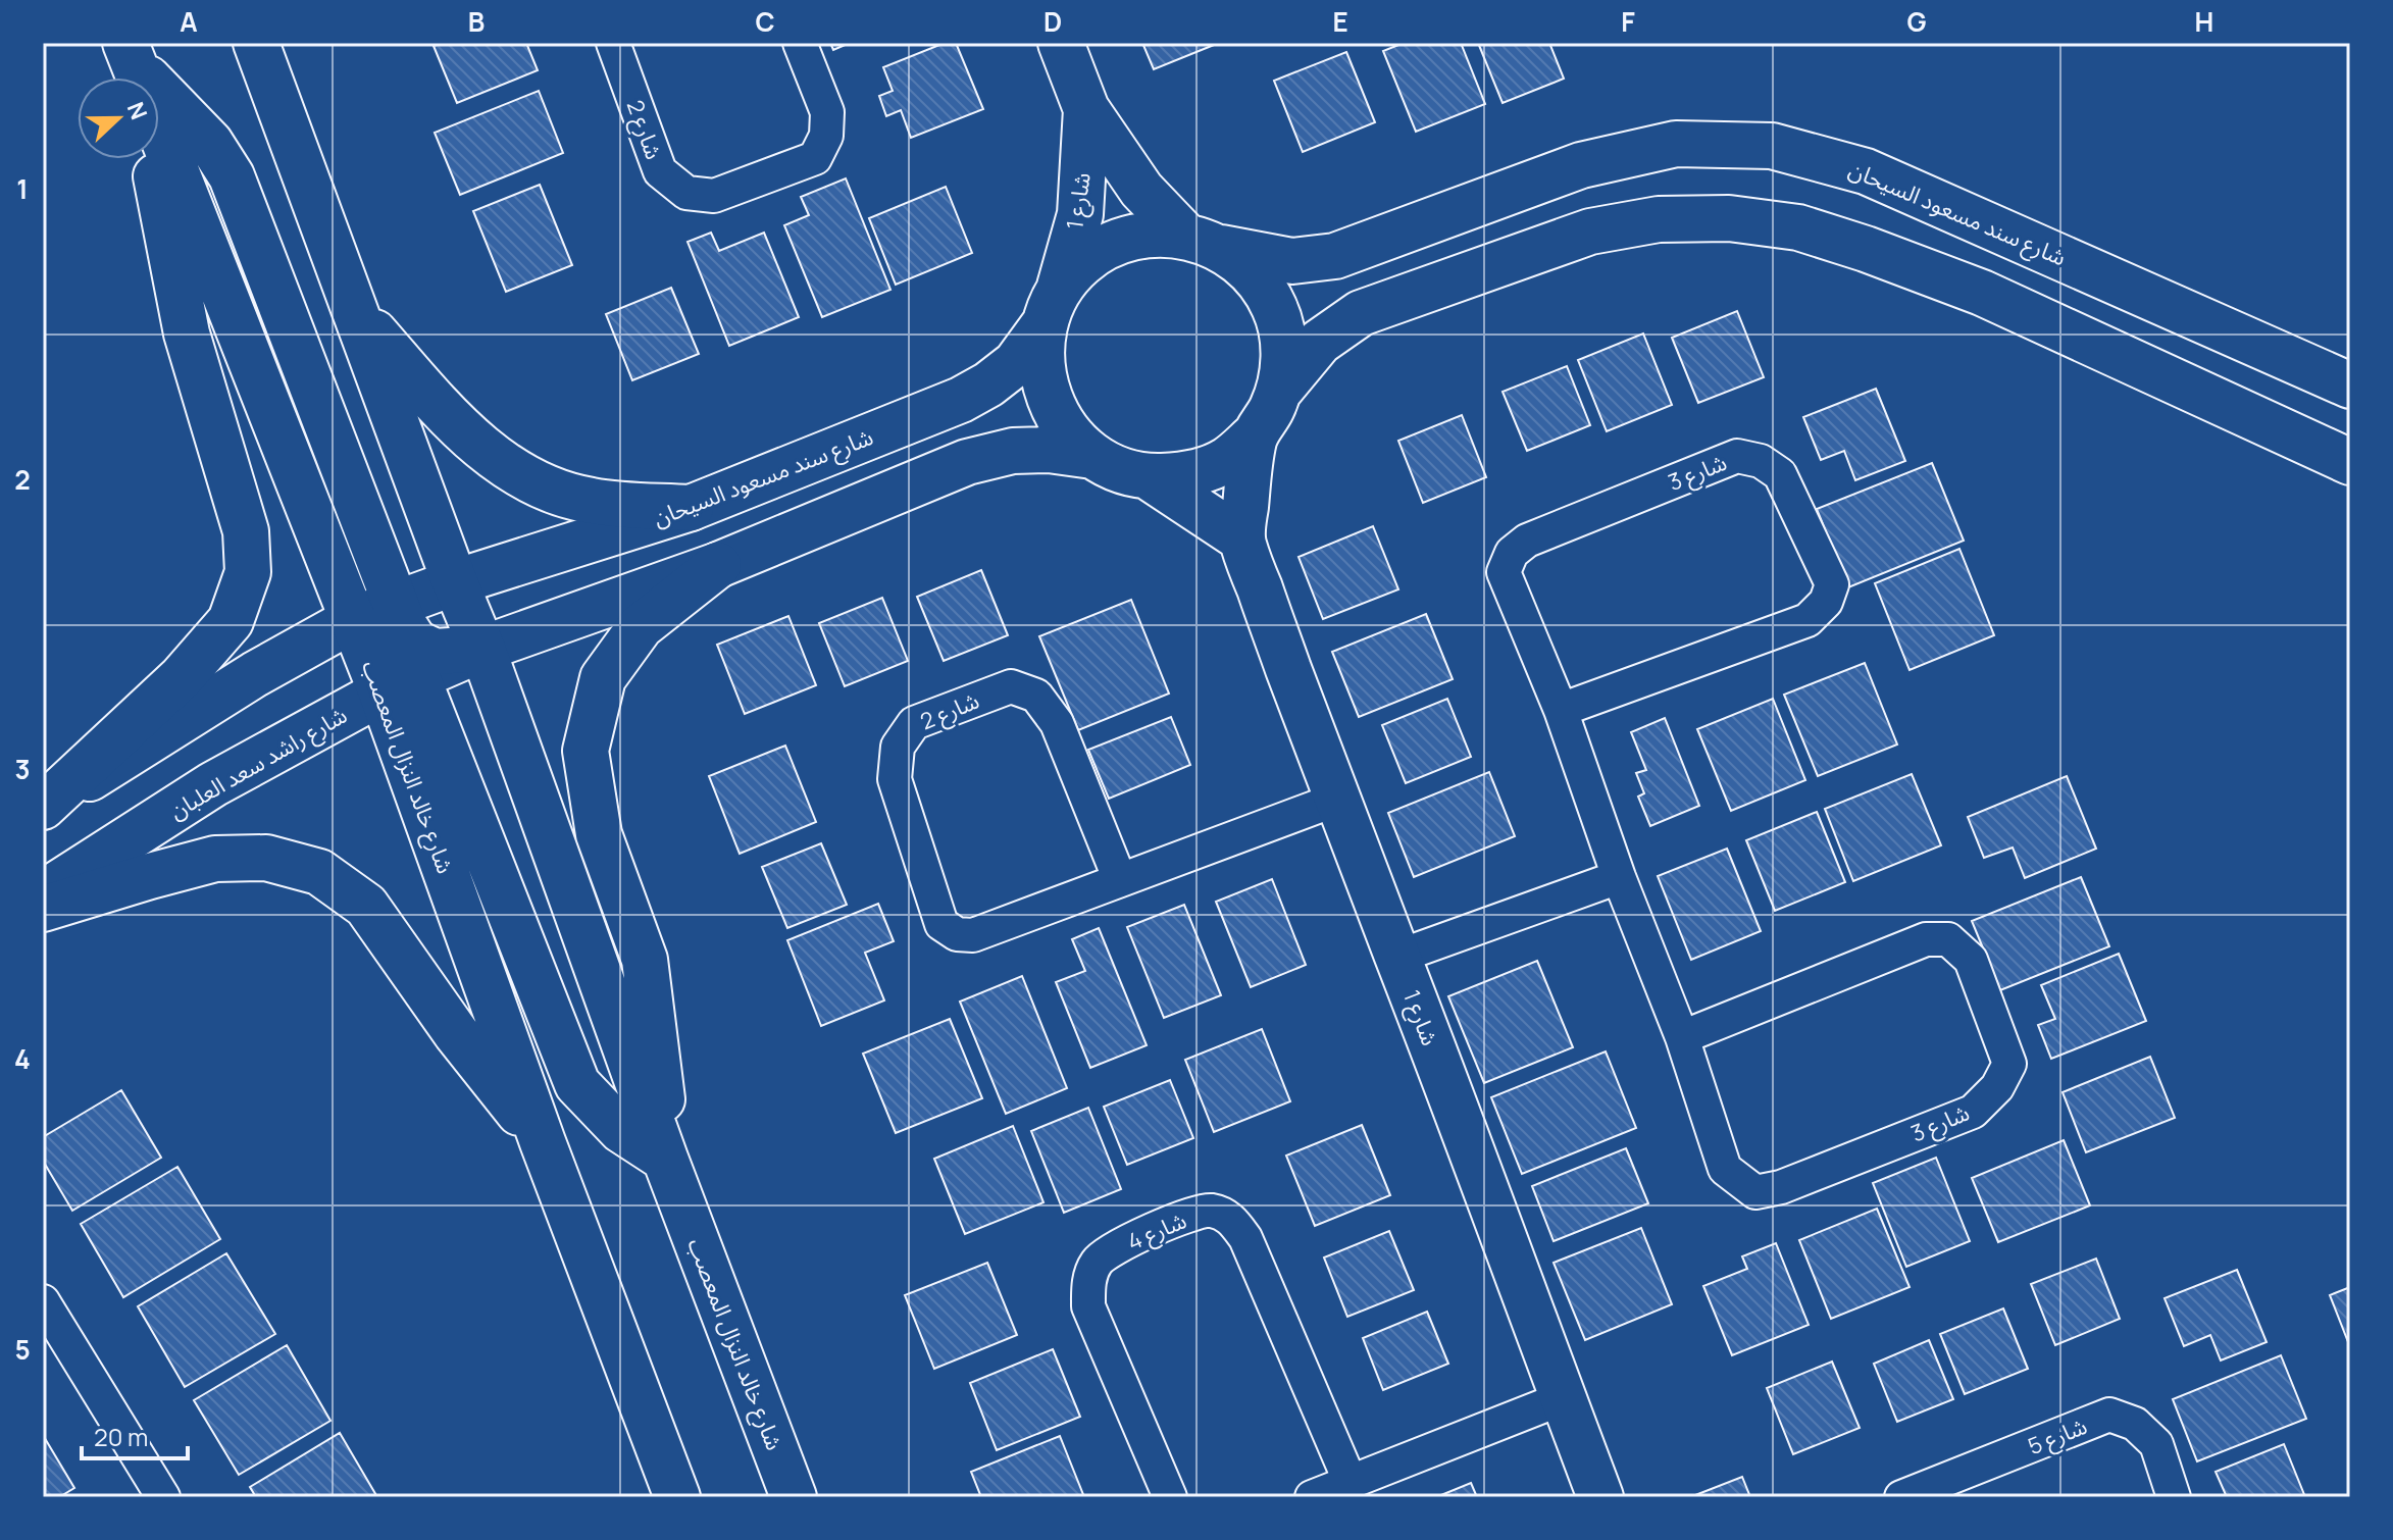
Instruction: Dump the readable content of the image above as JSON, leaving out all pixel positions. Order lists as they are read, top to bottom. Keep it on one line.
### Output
{"streets":{"main road":["شارع 1","شارع سند مسعود السيحان","شارع راشد سعد العلبان","شارع خالد النزال المعصب"],"street":["شارع 2","شارع 3","شارع 4","شارع 5"]},"crossings":[["شارع 2","شارع 1"],["شارع 1","شارع سند مسعود السيحان"],["شارع سند مسعود السيحان","شارع خالد النزال المعصب"],["شارع راشد سعد العلبان","شارع خالد النزال المعصب"]],"scale_bar":"20 m","north":"right","grid":{"columns":["A","B","C","D","E","F","G","H"],"rows":["1","2","3","4","5"]}}
